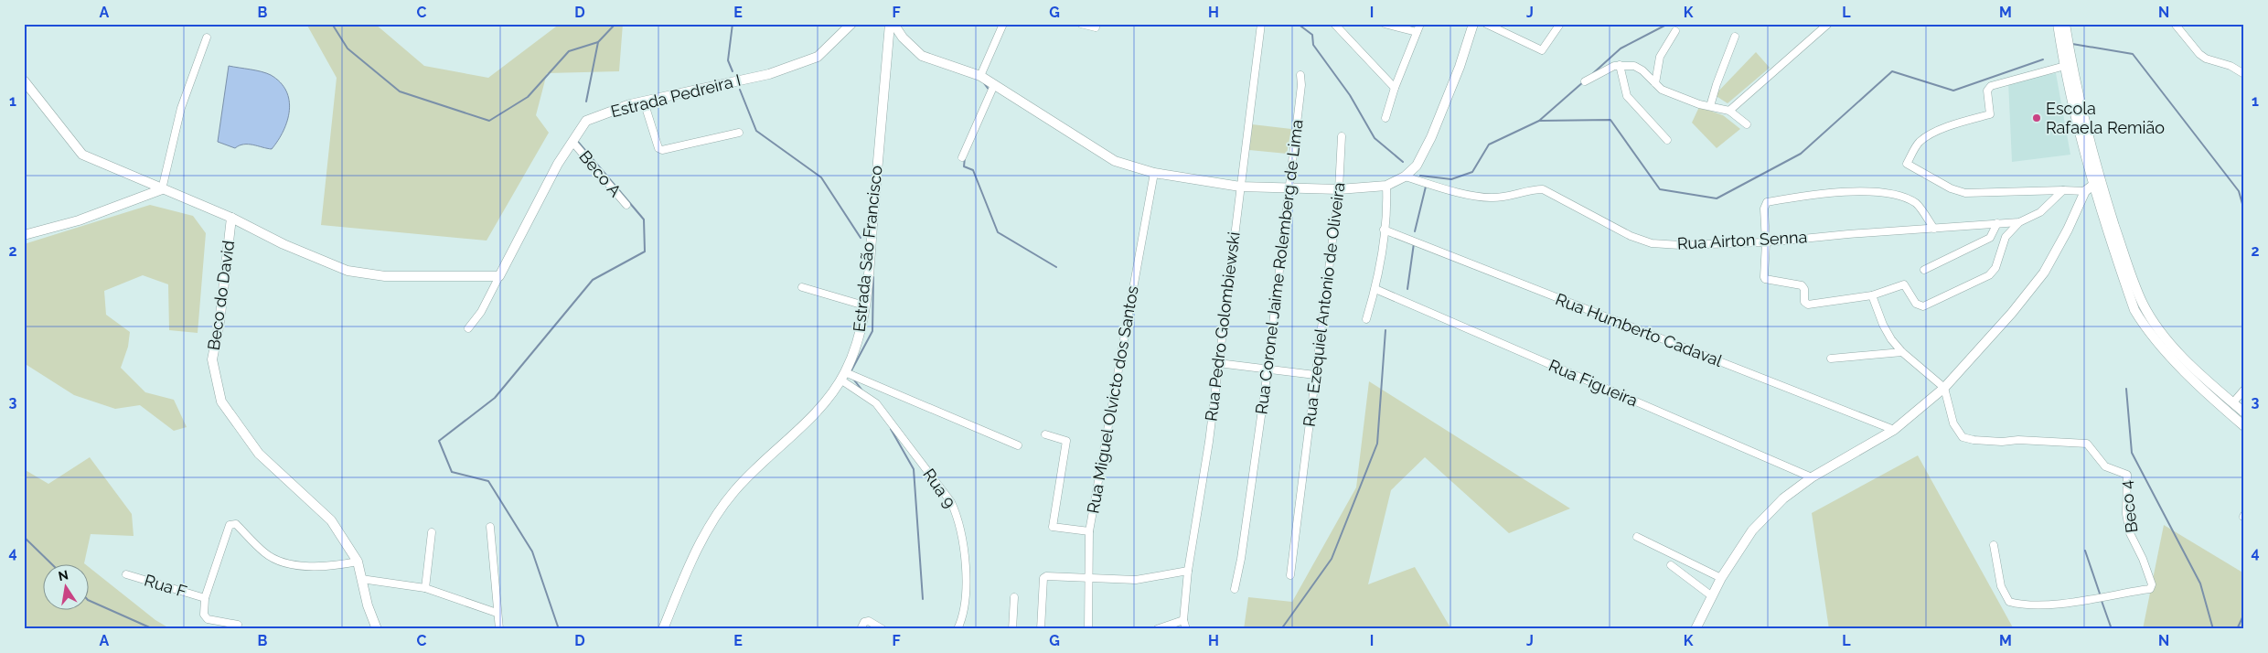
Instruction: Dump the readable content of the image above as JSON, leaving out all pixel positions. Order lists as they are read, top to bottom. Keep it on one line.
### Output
{"streets":{"street":["Estrada Pedreira I","Beco A","Rua Airton Senna","Estrada São Francisco","Rua Coronel Jaime Rolemberg de Lima","Beco do David","Rua Ezequiel Antonio de Oliveira","Rua Pedro Golombiewski","Rua Humberto Cadaval","Rua Figueira","Rua Miguel Olvicto dos Santos","Rua 9","Beco 4","Rua F"]},"crossings":[["Estrada Pedreira I","Beco A"],["Estrada São Francisco","Rua 9"]],"places":["Escola Rafaela Remião"],"north":"top","grid":{"columns":["A","B","C","D","E","F","G","H","I","J","K","L","M","N"],"rows":["1","2","3","4"]}}
